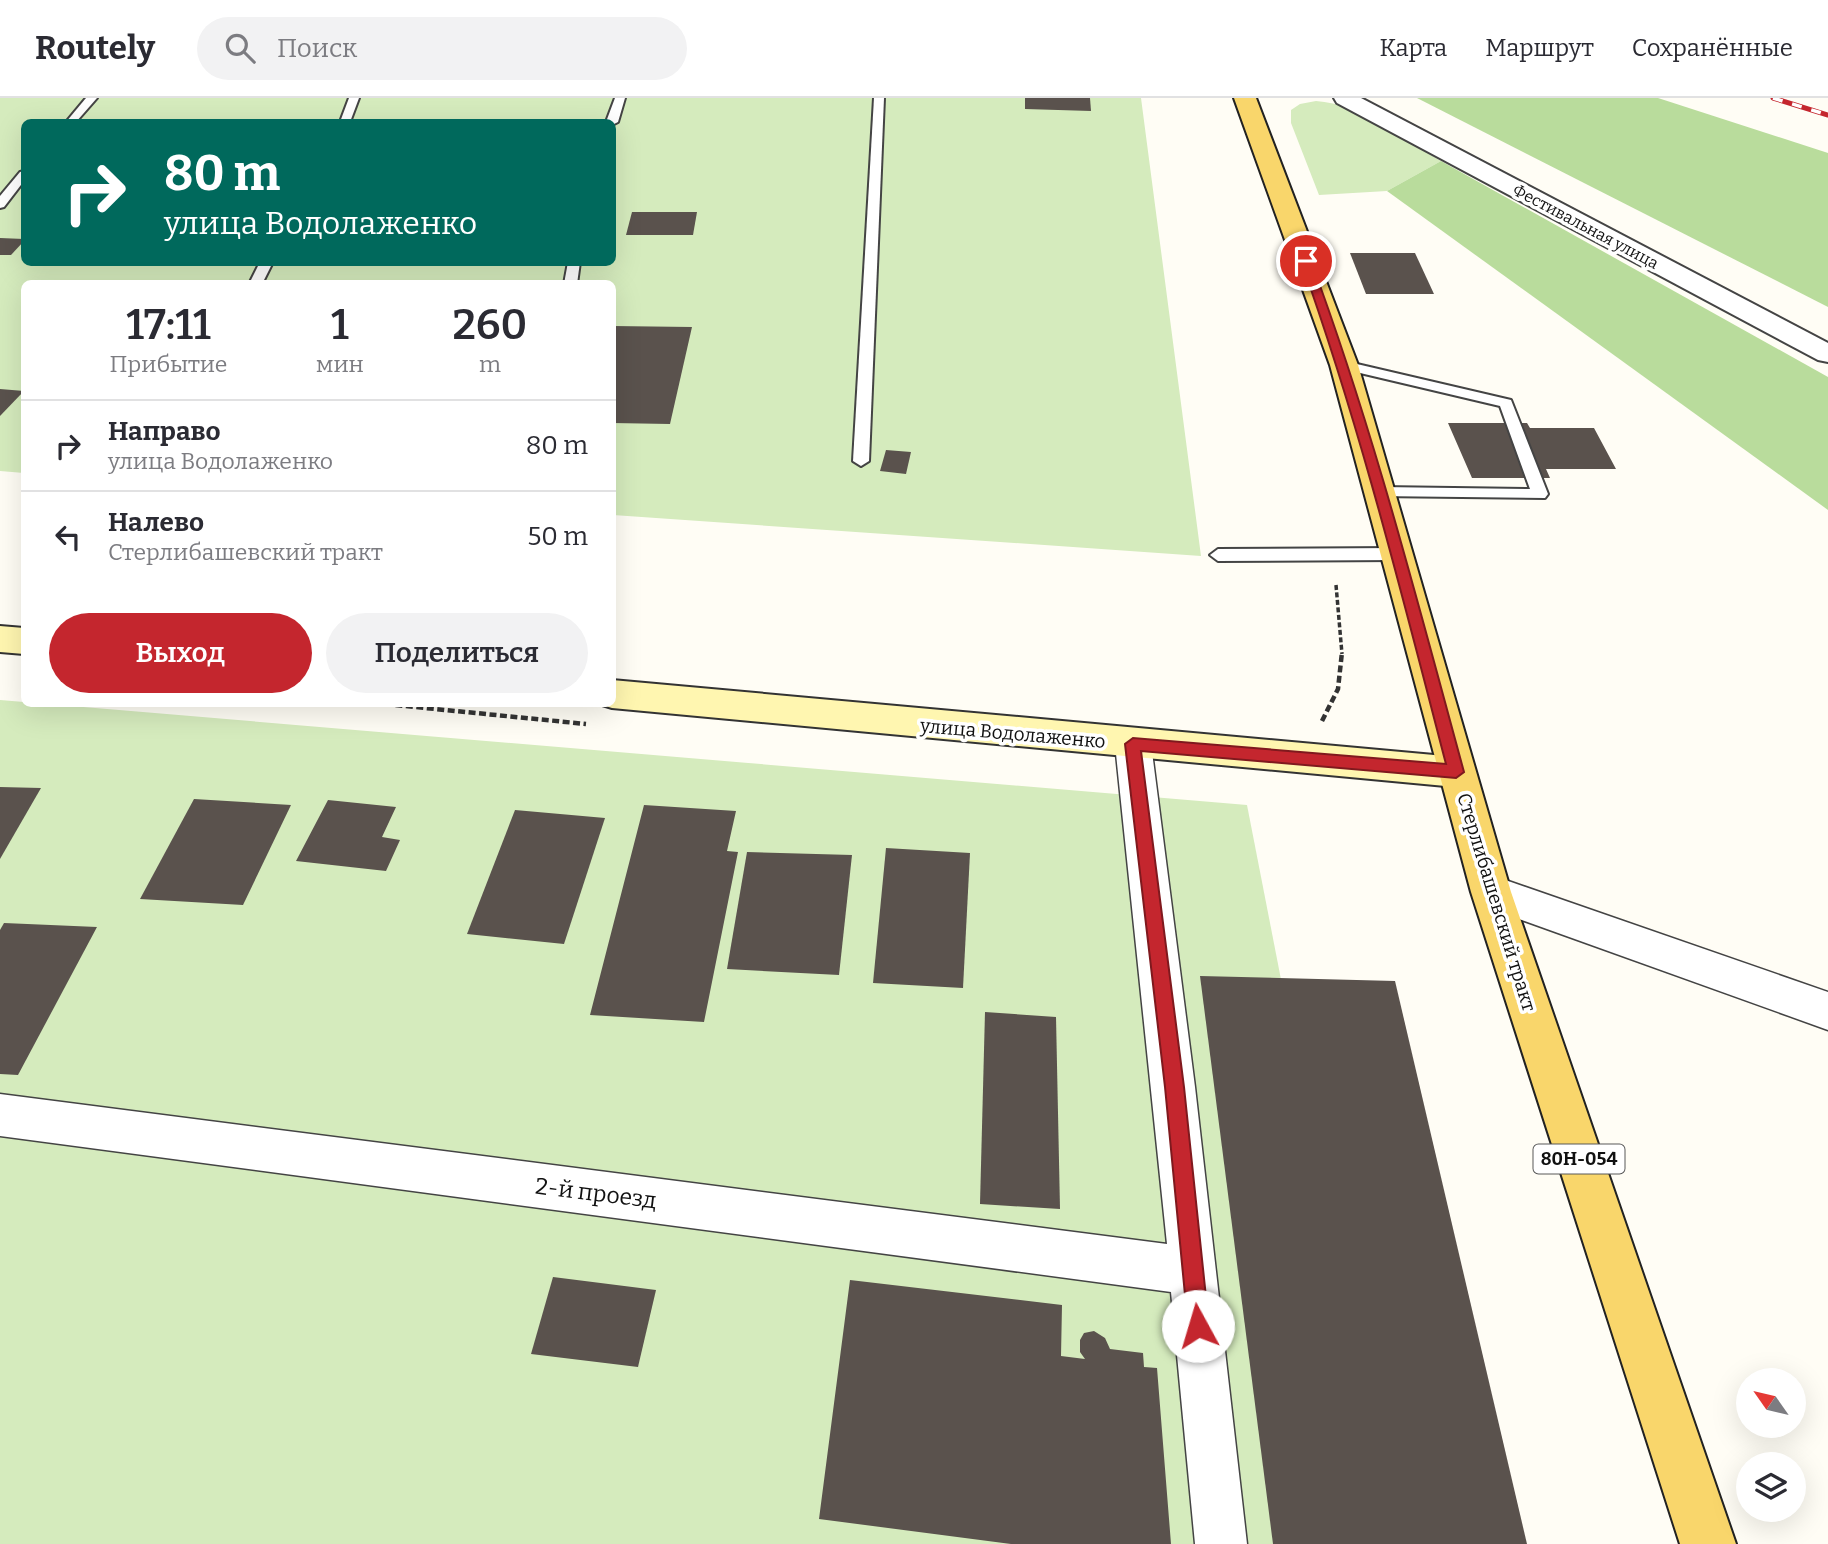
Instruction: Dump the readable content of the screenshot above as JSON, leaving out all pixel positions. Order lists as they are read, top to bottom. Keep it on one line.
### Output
{"streets":{"main road":["улица Водолаженко","Стерлибашевский тракт","80Н-054"],"street":["Фестивальная улица","2-й проезд"]},"crossings":[["улица Водолаженко","Стерлибашевский тракт"]],"north":"top left","page":{"header":"Routely","search":"Поиск","nav":["Карта","Маршрут","Сохранённые"],"turn":["80 m","улица Водолаженко"],"eta":["17:11","Прибытие","1","мин","260","m"],"list":[{"name":"Направо","note":"улица Водолаженко","value":"80 m"},{"name":"Налево","note":"Стерлибашевский тракт","value":"50 m"}],"buttons":["Выход","Поделиться"]}}
